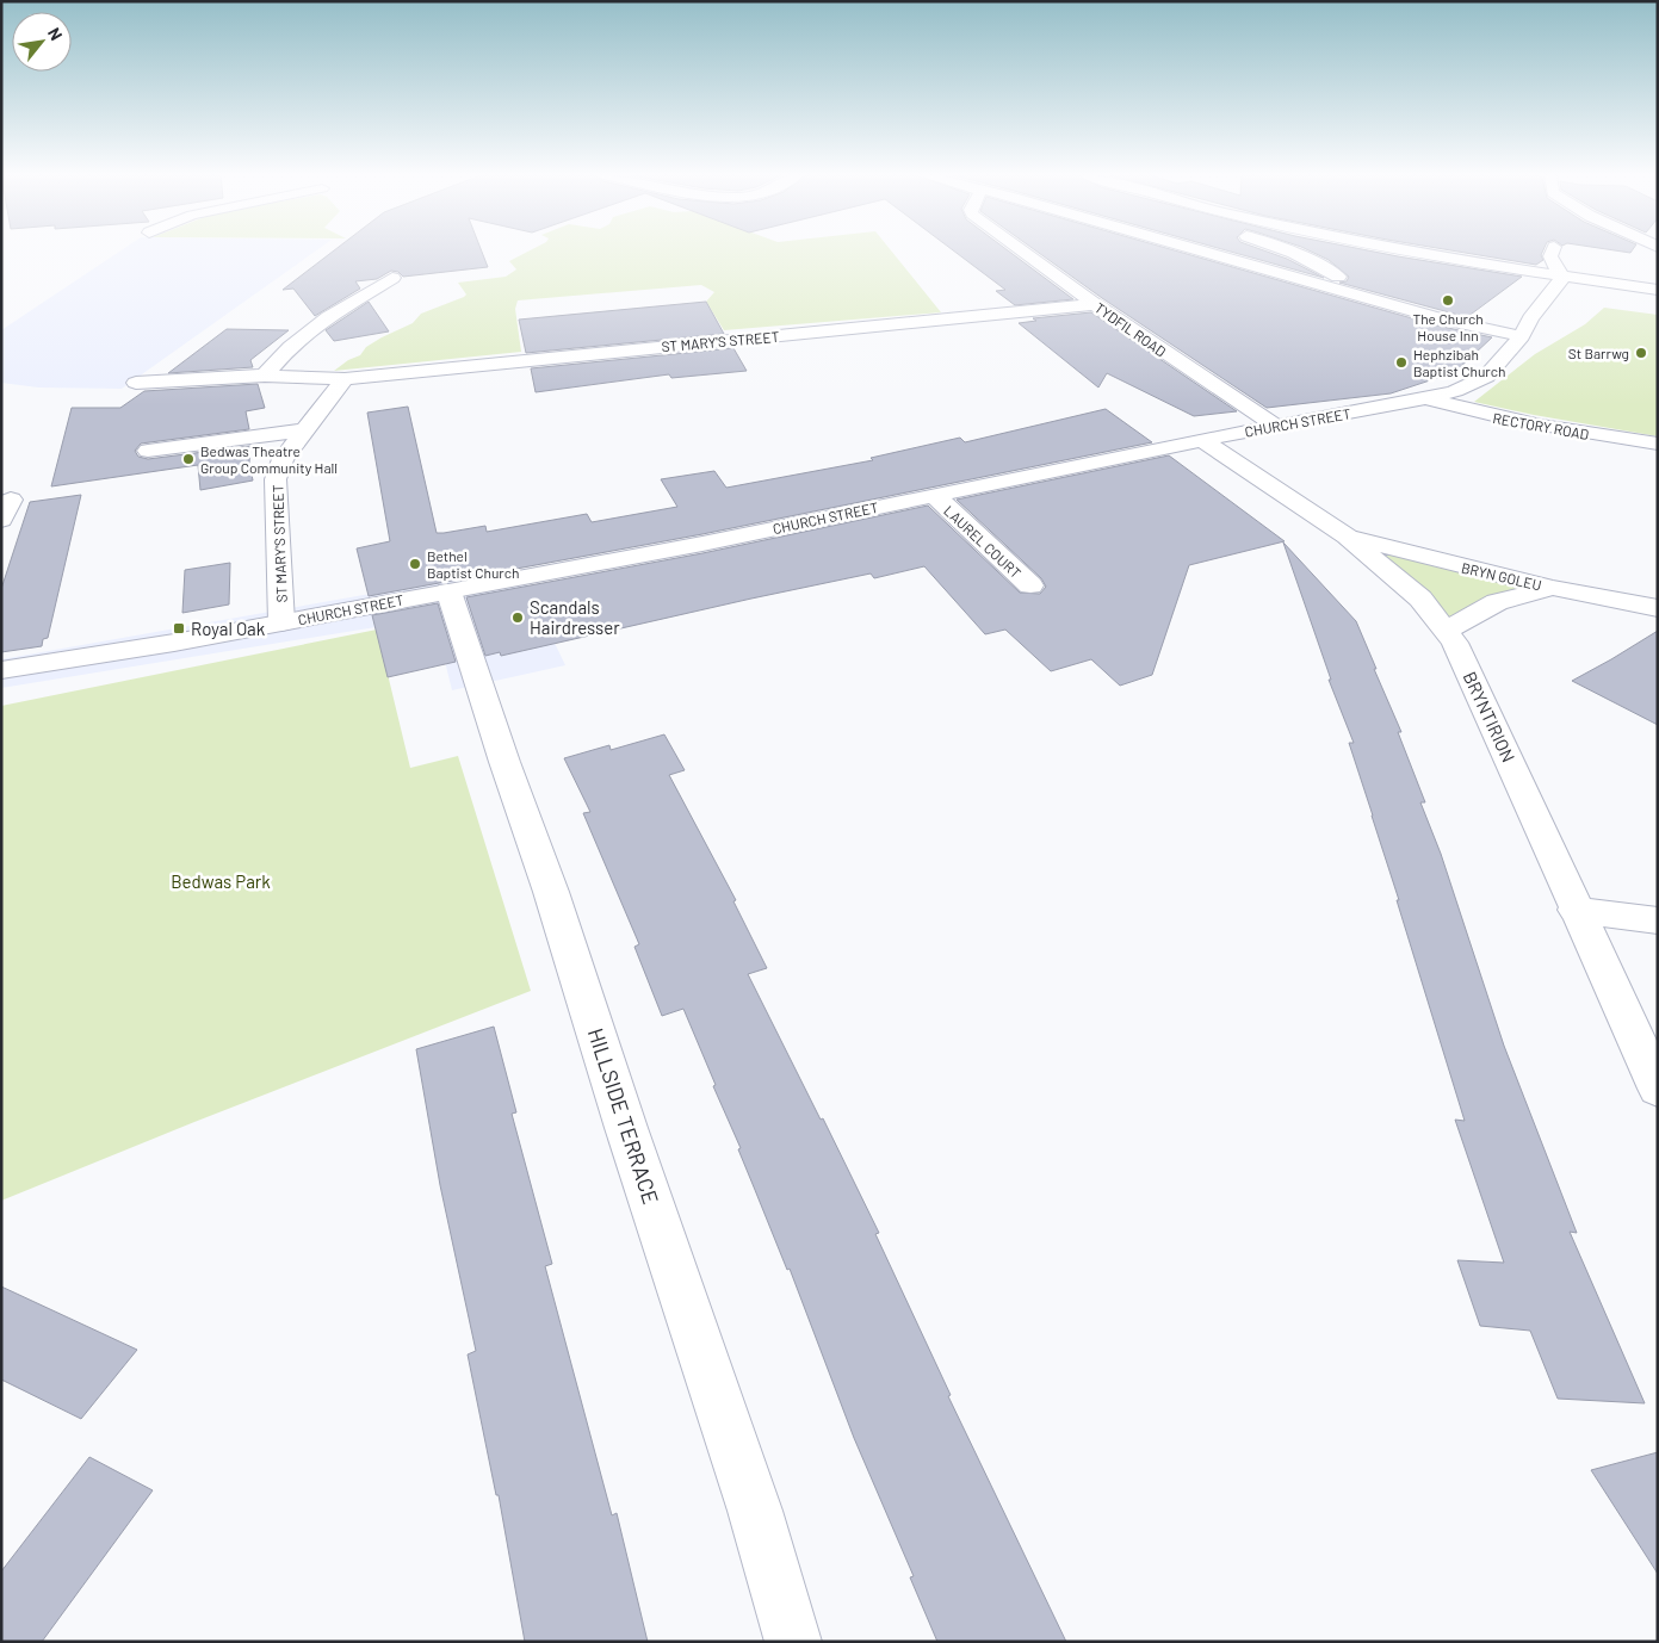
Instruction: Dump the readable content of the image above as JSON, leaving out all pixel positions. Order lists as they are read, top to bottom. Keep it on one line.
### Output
{"streets":{"street":["TYDFIL ROAD","ST MARY'S STREET","CHURCH STREET","RECTORY ROAD","LAUREL COURT","BRYN GOLEU","BRYNTIRION","HILLSIDE TERRACE"]},"crossings":[["TYDFIL ROAD","ST MARY'S STREET"],["TYDFIL ROAD","CHURCH STREET"],["ST MARY'S STREET","CHURCH STREET"],["CHURCH STREET","RECTORY ROAD"],["CHURCH STREET","LAUREL COURT"],["CHURCH STREET","BRYNTIRION"],["CHURCH STREET","HILLSIDE TERRACE"],["BRYN GOLEU","BRYNTIRION"]],"parks":["Bedwas Park"],"places":{"other":["The Church House Inn","St Barrwg","Hephzibah Baptist Church","Bedwas Theatre Group Community Hall","Bethel Baptist Church","Scandals Hairdresser"],"transit":["Royal Oak"]},"north":"top right"}
